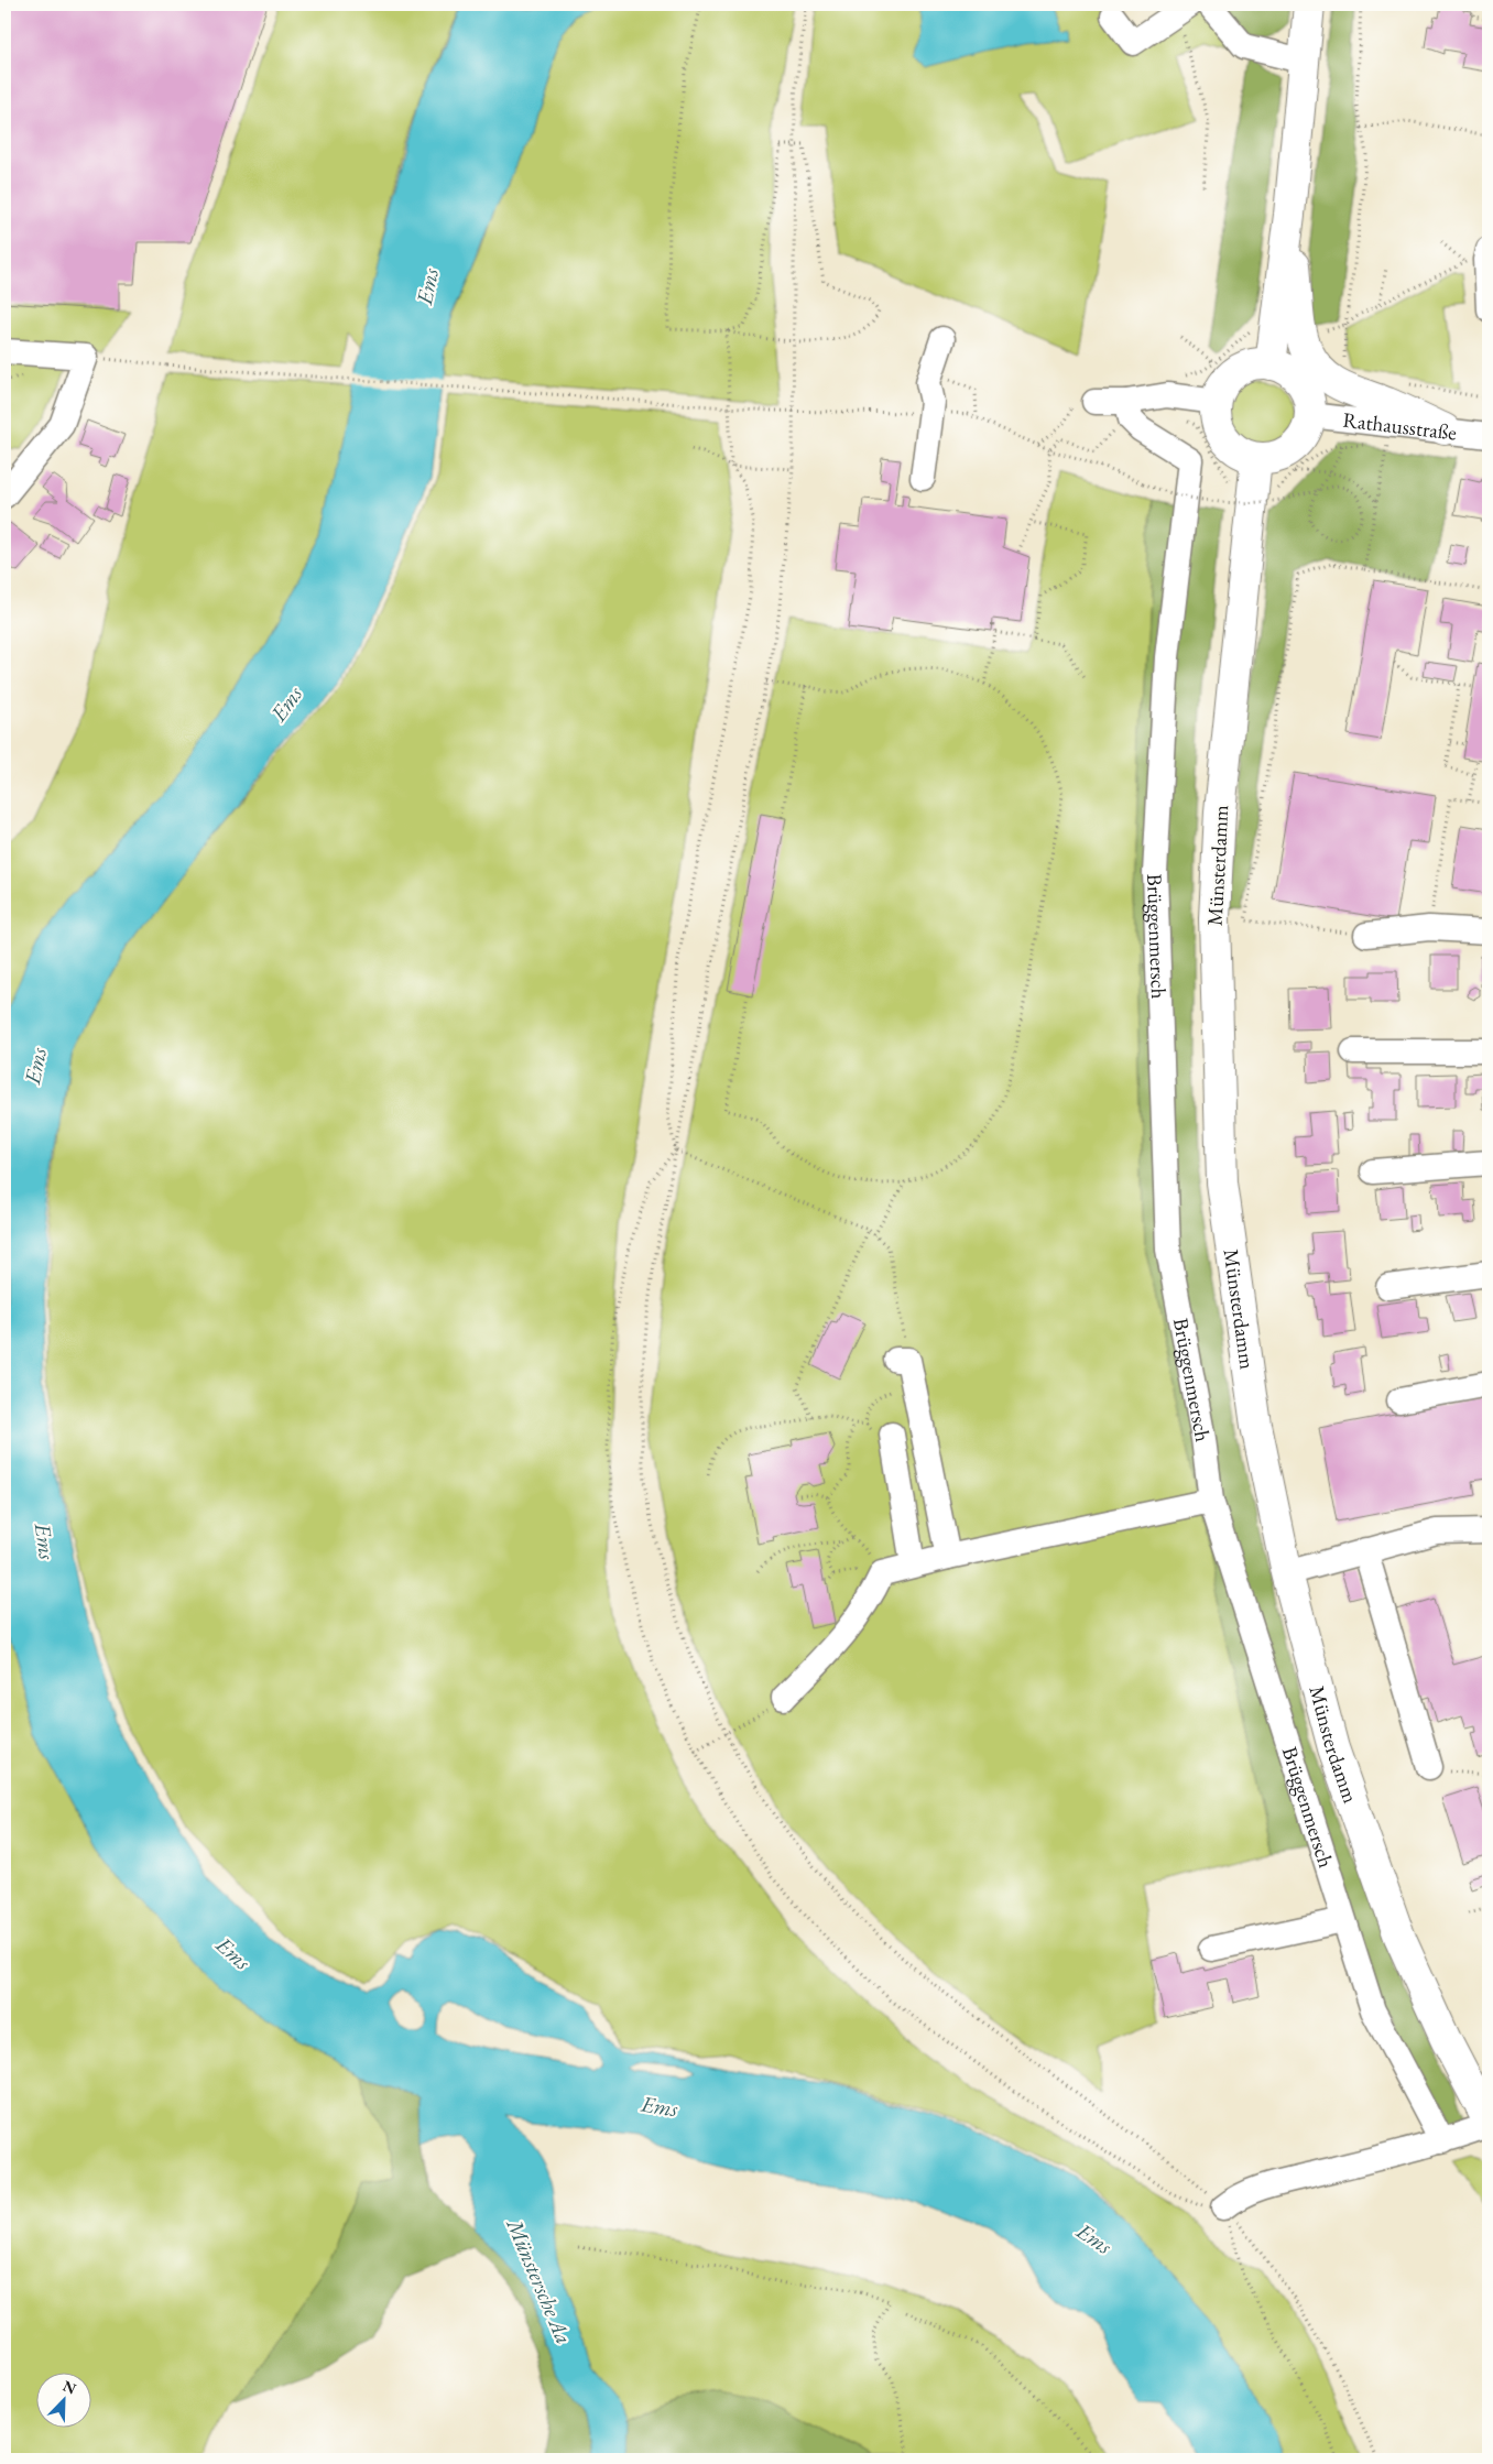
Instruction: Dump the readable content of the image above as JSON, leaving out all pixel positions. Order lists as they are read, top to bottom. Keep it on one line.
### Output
{"streets":{"main road":["Münsterdamm"],"street":["Rathausstraße","Brüggenmersch"]},"crossings":[["Rathausstraße","Münsterdamm"]],"water":["Ems","Münstersche Aa"],"north":"top right"}
